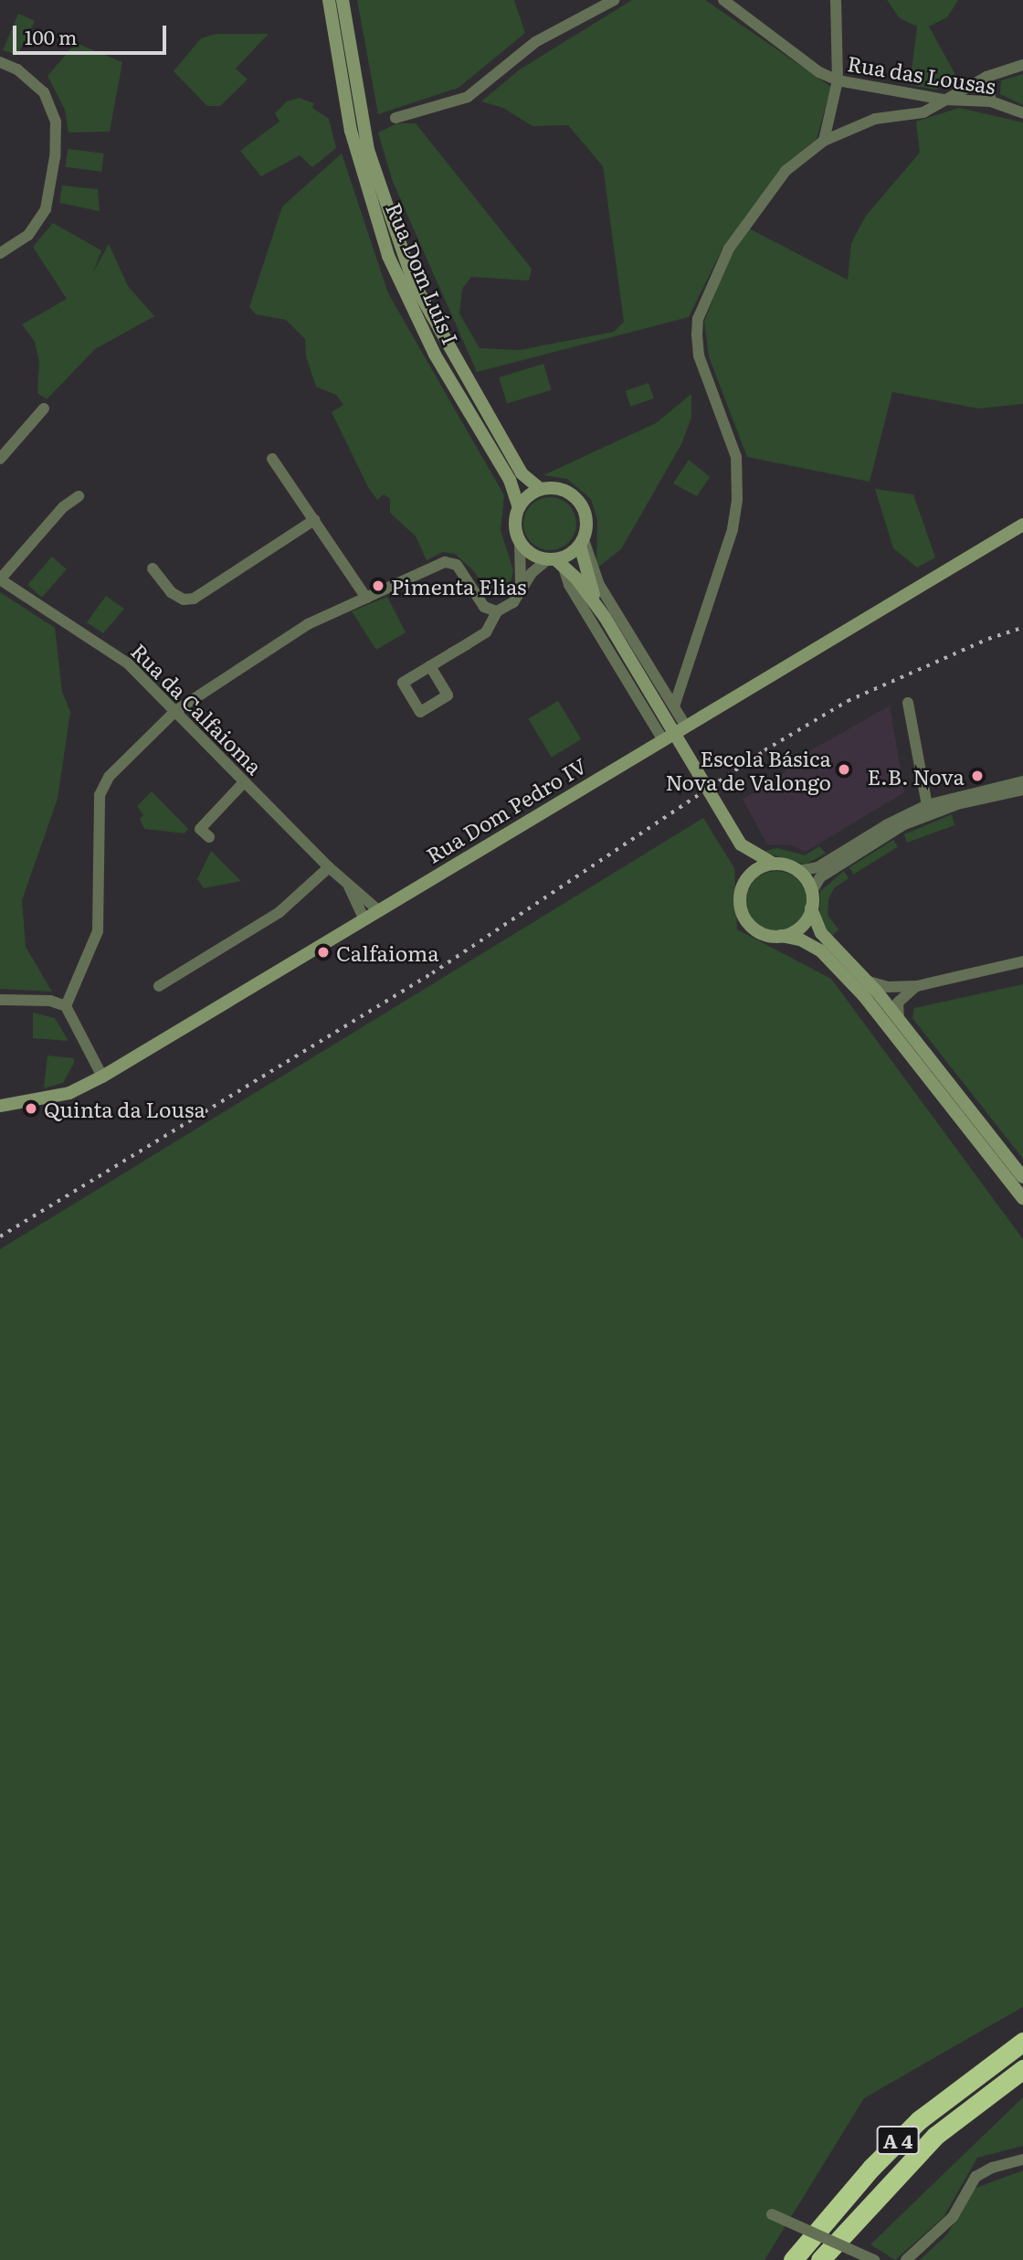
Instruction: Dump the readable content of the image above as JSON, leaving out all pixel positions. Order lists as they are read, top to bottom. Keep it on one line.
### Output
{"streets":{"highway":["A 4"],"main road":["Rua Dom Luís I","Rua Dom Pedro IV"],"street":["Rua das Lousas","Rua da Calfaioma"]},"crossings":[["Rua da Calfaioma","Rua Dom Pedro IV"]],"places":["Pimenta Elias","Escola Básica Nova de Valongo","E.B. Nova","Calfaioma","Quinta da Lousa"],"scale_bar":"100 m"}
